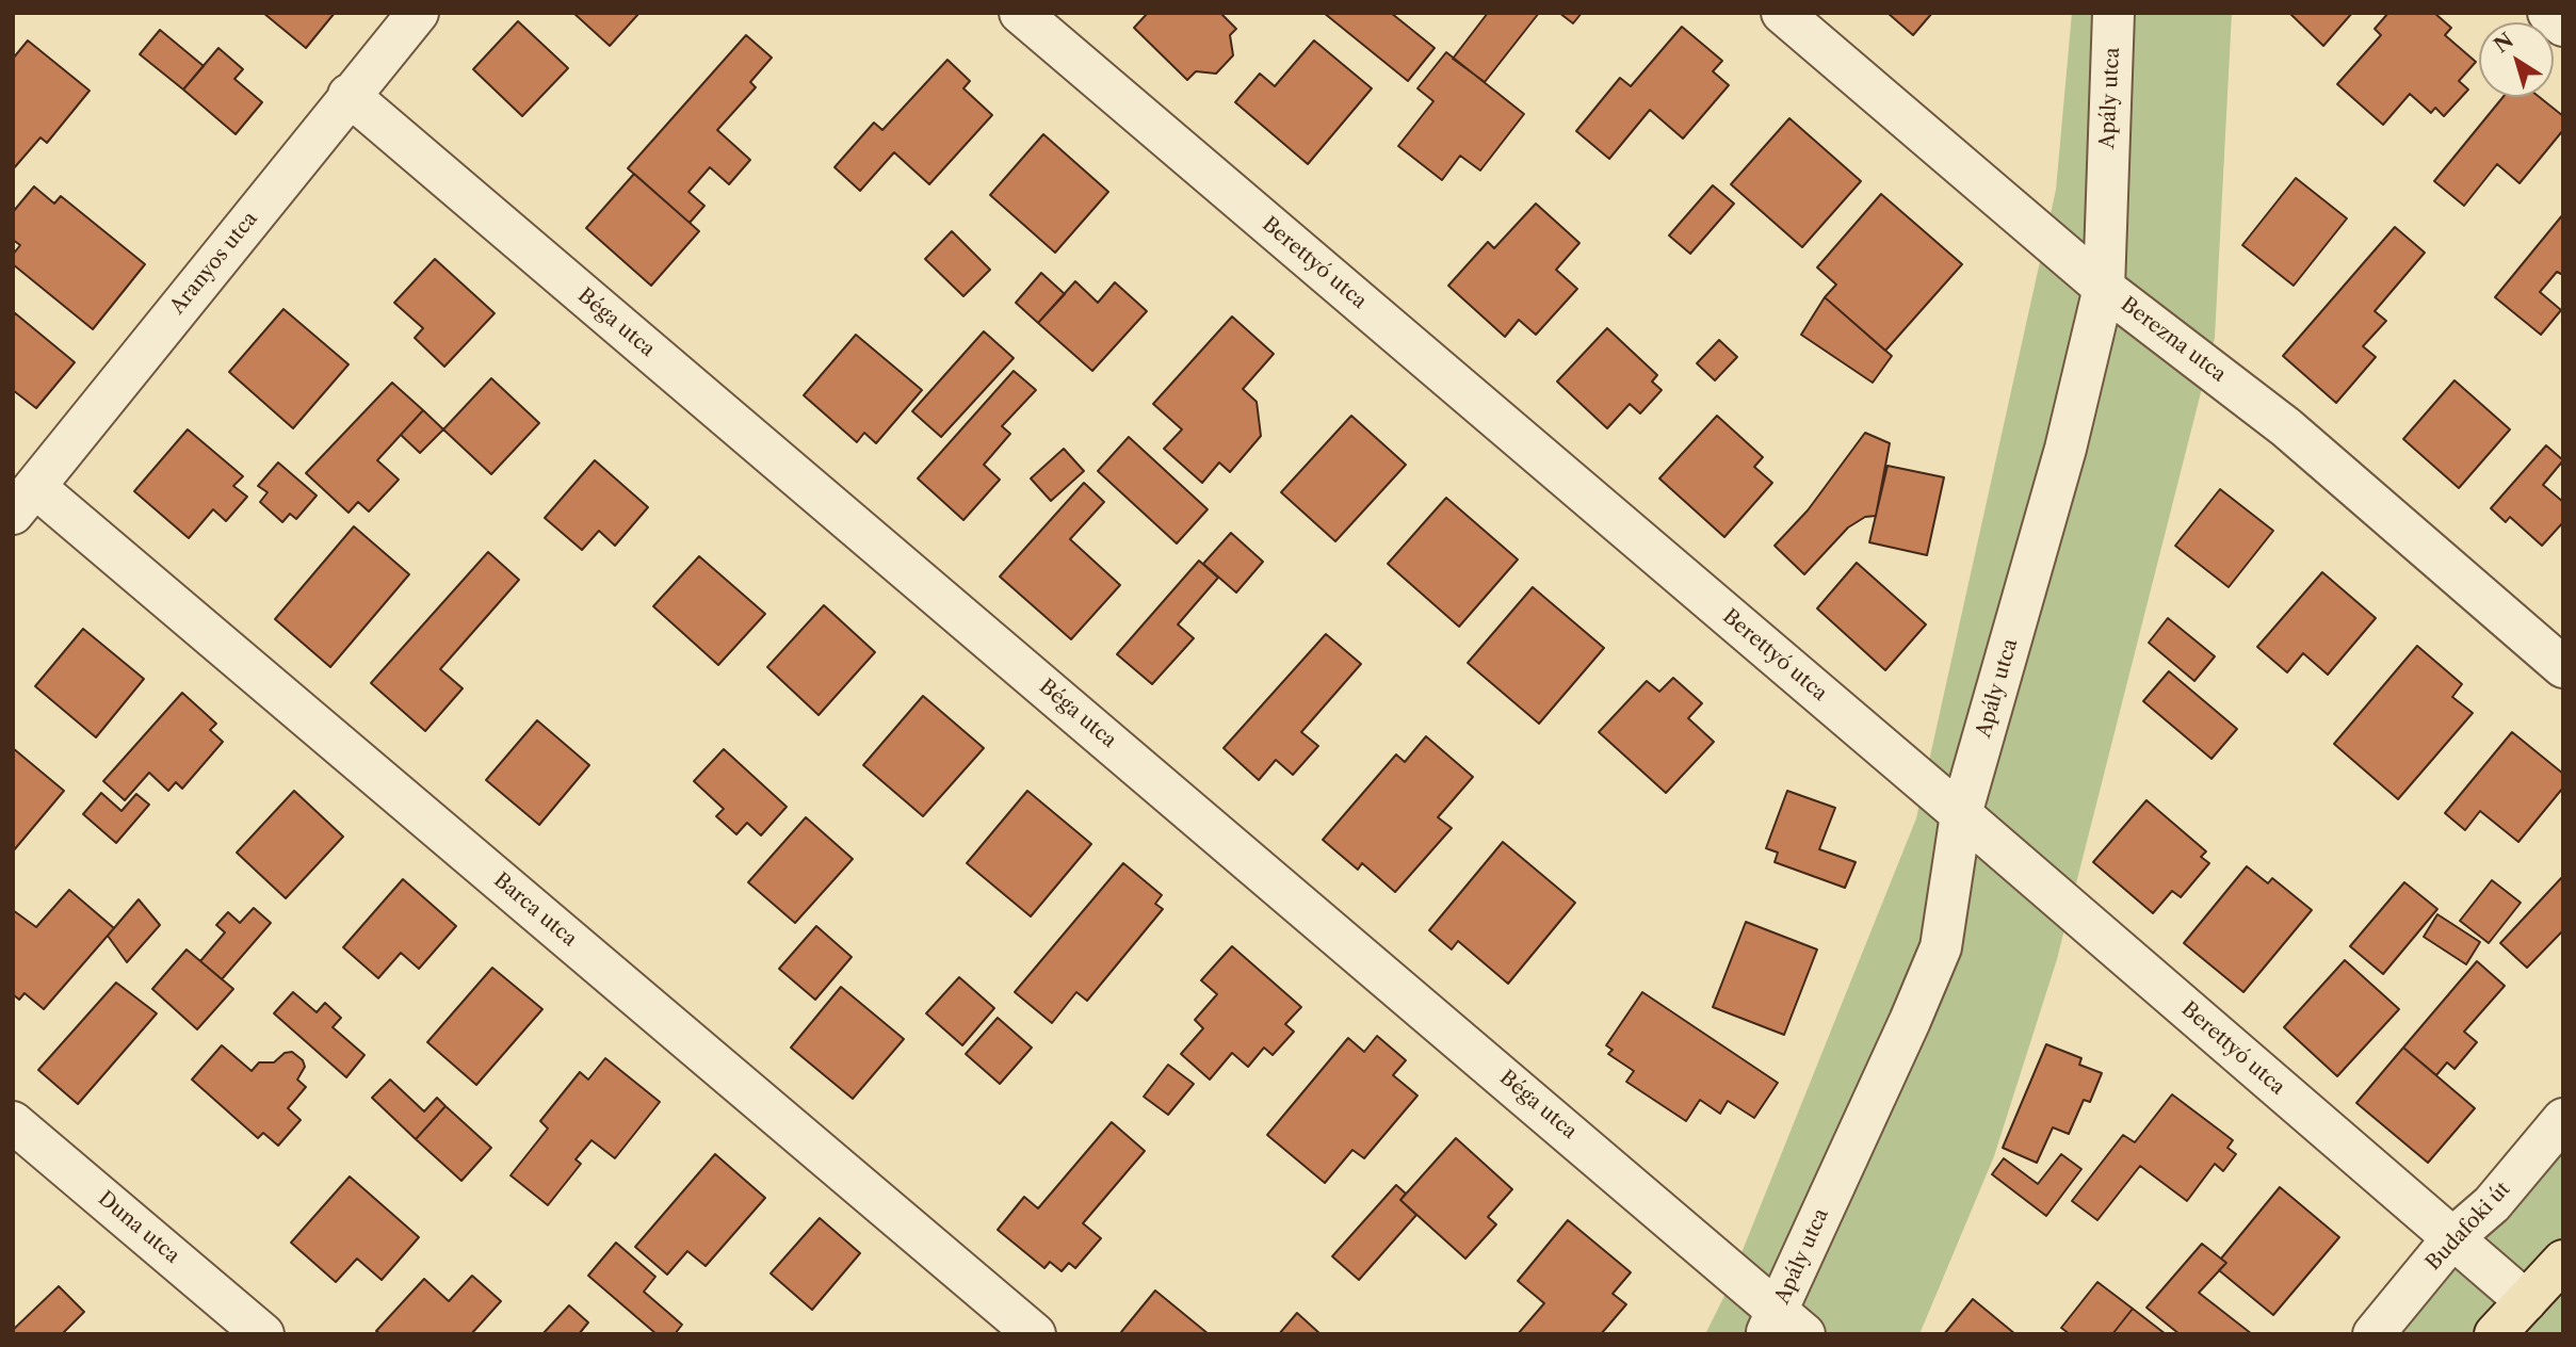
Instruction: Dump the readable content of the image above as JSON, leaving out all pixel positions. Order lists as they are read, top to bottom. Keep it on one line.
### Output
{"streets":{"street":["Apály utca","Aranyos utca","Berettyó utca","Béga utca","Berezna utca","Barca utca","Budafoki út","Duna utca"]},"crossings":[["Apály utca","Berettyó utca"],["Apály utca","Béga utca"],["Apály utca","Berezna utca"],["Aranyos utca","Béga utca"],["Aranyos utca","Barca utca"],["Berettyó utca","Budafoki út"]],"north":"top left"}
